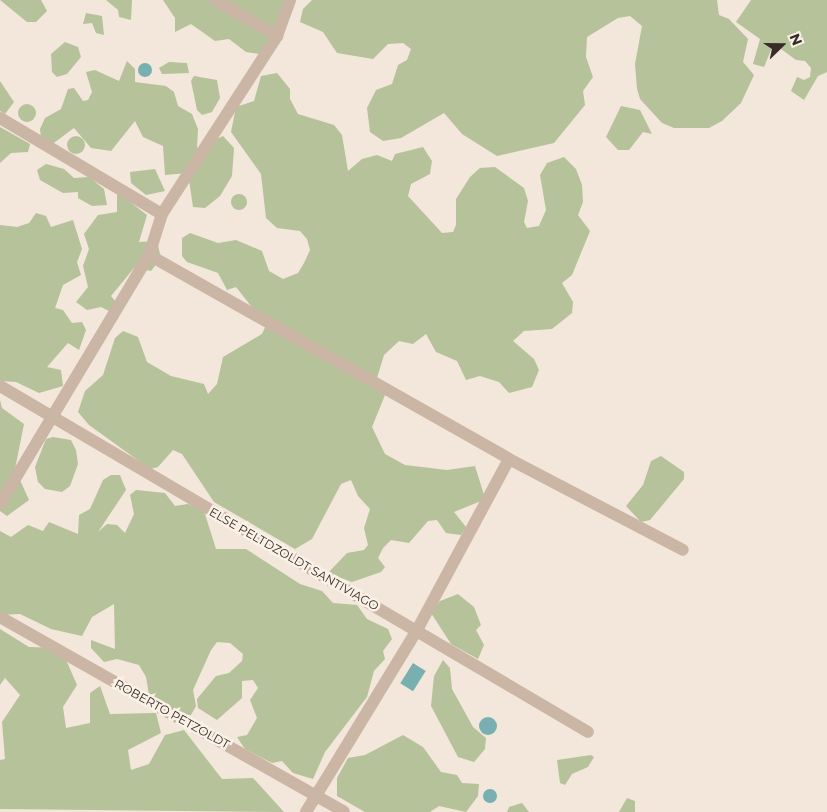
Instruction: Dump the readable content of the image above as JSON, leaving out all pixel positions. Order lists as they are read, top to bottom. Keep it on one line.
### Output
{"streets":{"street":["ELSE PELTDZOLDT SANTIVIAGO","ROBERTO PETZOLDT"]},"north":"right"}
